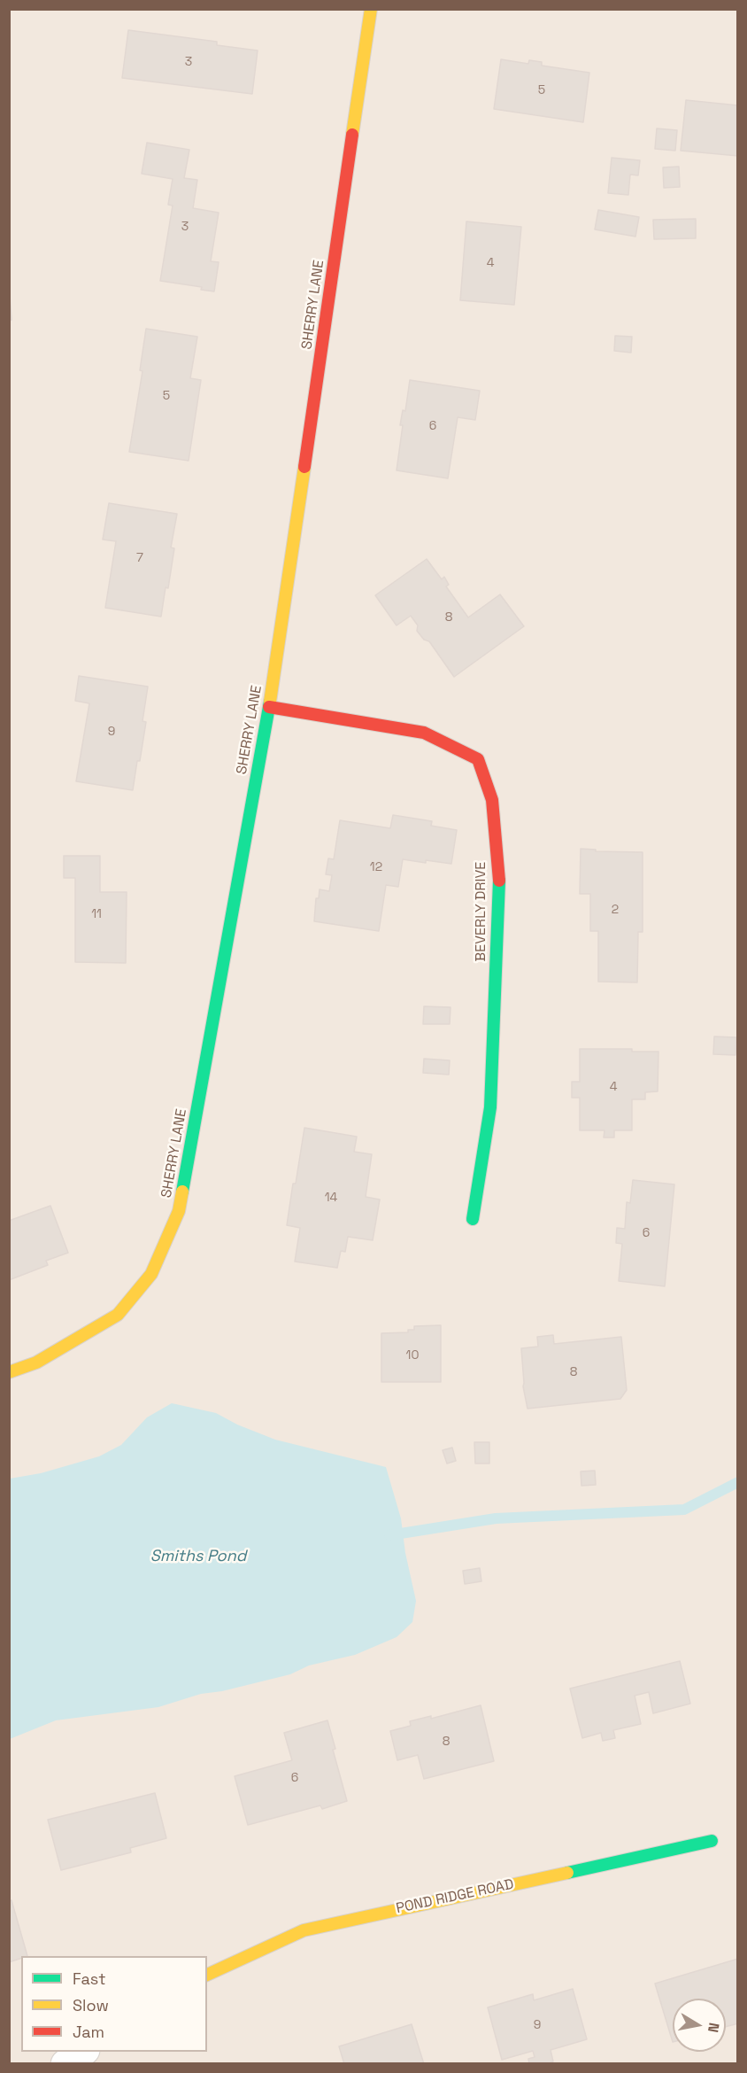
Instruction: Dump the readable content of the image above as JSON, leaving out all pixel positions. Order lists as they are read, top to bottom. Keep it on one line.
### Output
{"streets":{"street":["SHERRY LANE","BEVERLY DRIVE","POND RIDGE ROAD"]},"crossings":[["SHERRY LANE","BEVERLY DRIVE"]],"water":["Smiths Pond"],"house_numbers":["3","5","3","4","5","6","7","8","9","12","2","11","4","14","6","10","8","8","6","9"],"legend":["Fast","Slow","Jam"],"north":"right"}
